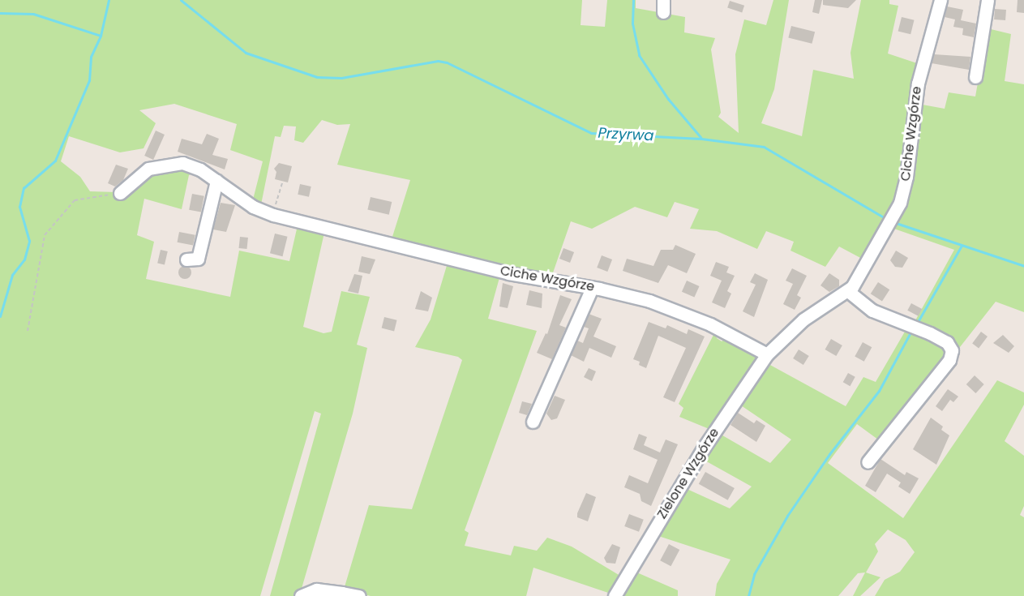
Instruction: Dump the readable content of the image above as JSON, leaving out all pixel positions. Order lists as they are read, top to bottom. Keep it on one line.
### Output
{"streets":{"street":["Ciche Wzgórze","Zielone Wzgórze"]},"crossings":[["Ciche Wzgórze","Zielone Wzgórze"]],"water":["Przyrwa"]}
